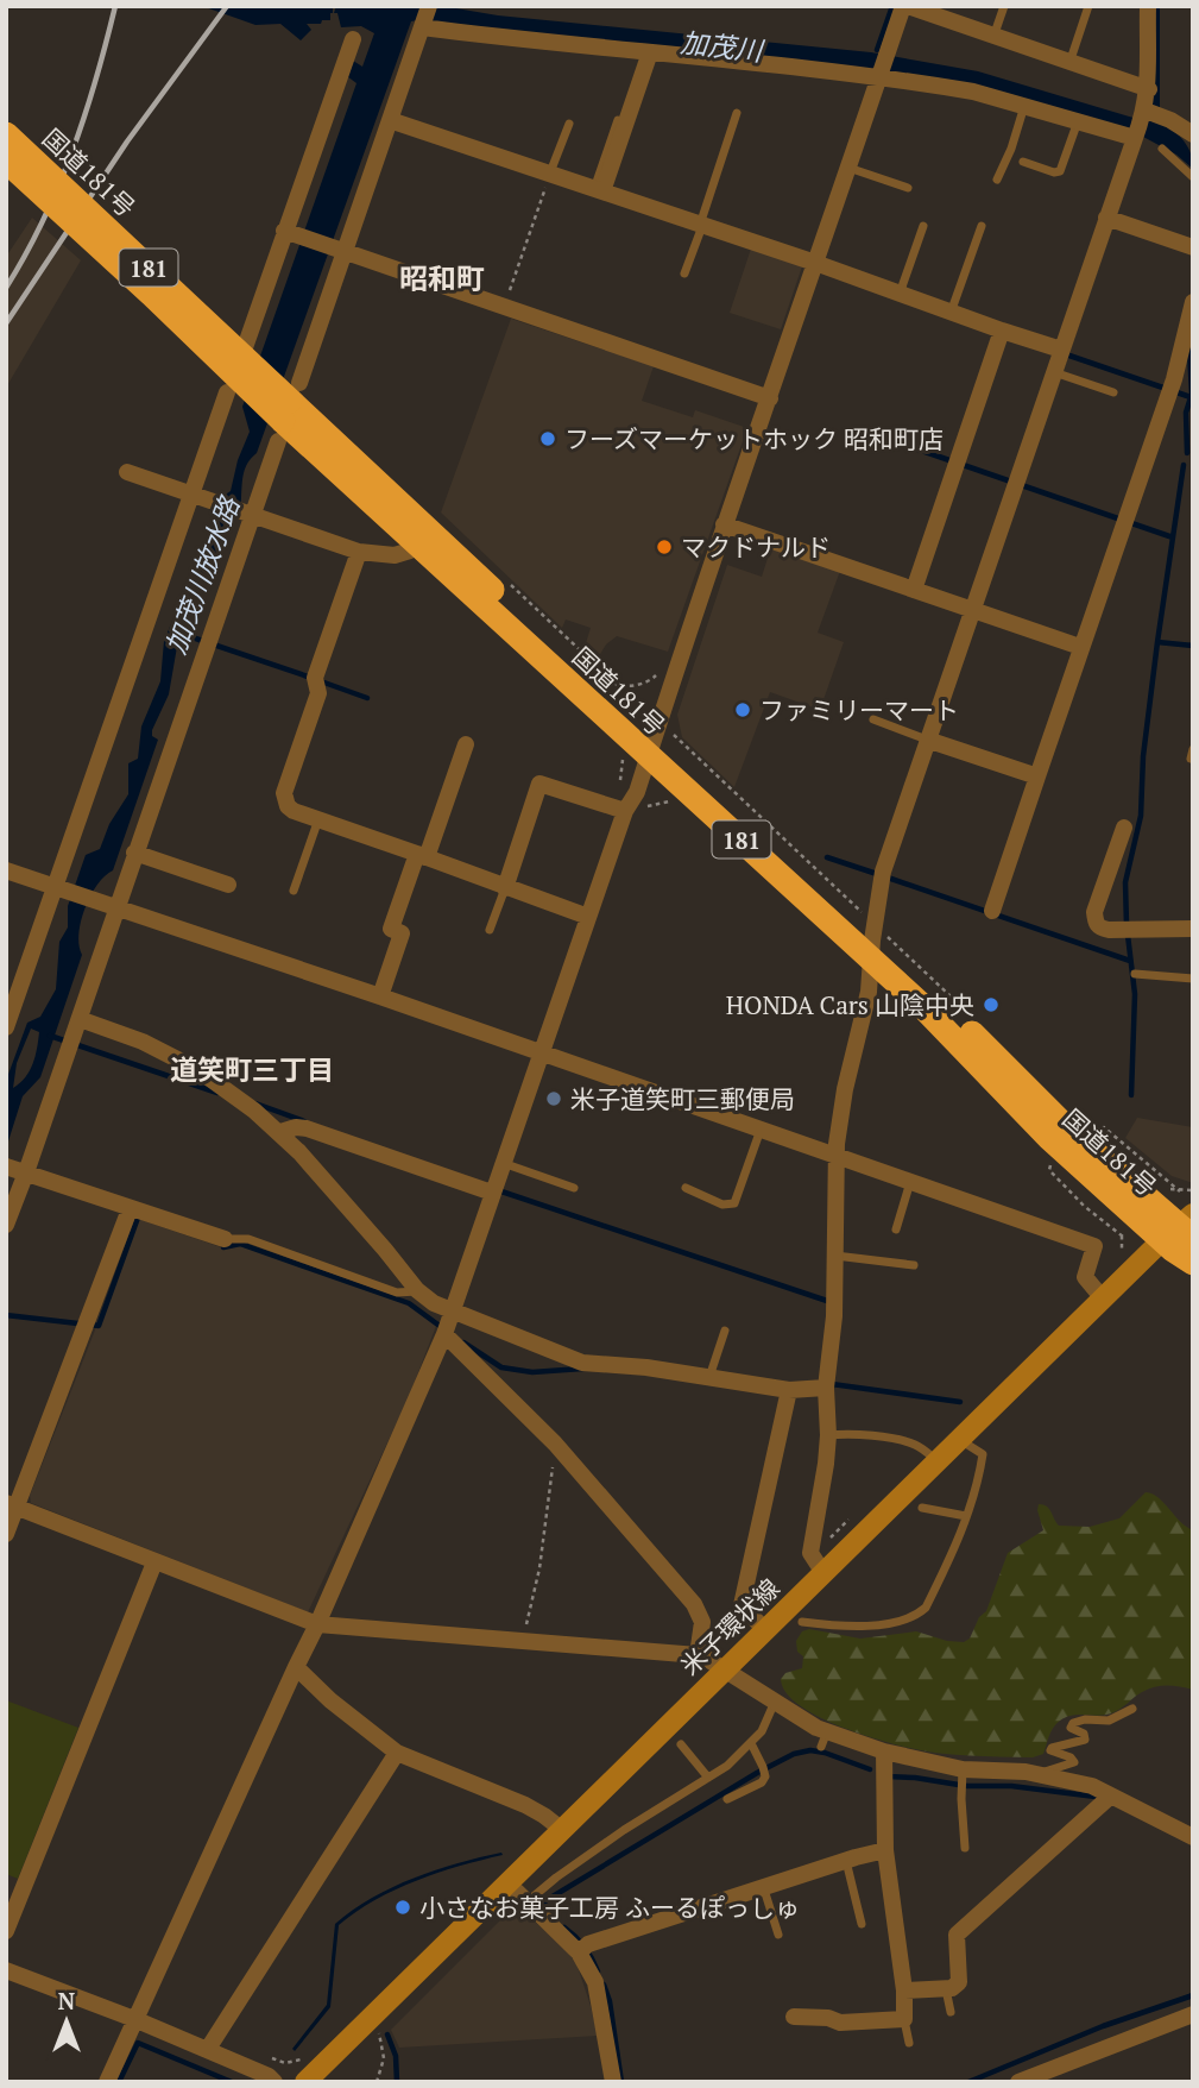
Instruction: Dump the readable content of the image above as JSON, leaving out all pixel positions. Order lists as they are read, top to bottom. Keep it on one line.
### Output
{"streets":{"highway":["国道181号","181"],"main road":["米子環状線"]},"crossings":[["国道181号","米子環状線"]],"districts":["昭和町","道笑町三丁目"],"water":["加茂川","加茂川放水路"],"places":["フーズマーケットホック 昭和町店","マクドナルド","ファミリーマート","HONDA Cars 山陰中央","米子道笑町三郵便局","小さなお菓子工房 ふーるぽっしゅ"],"north":"top"}
